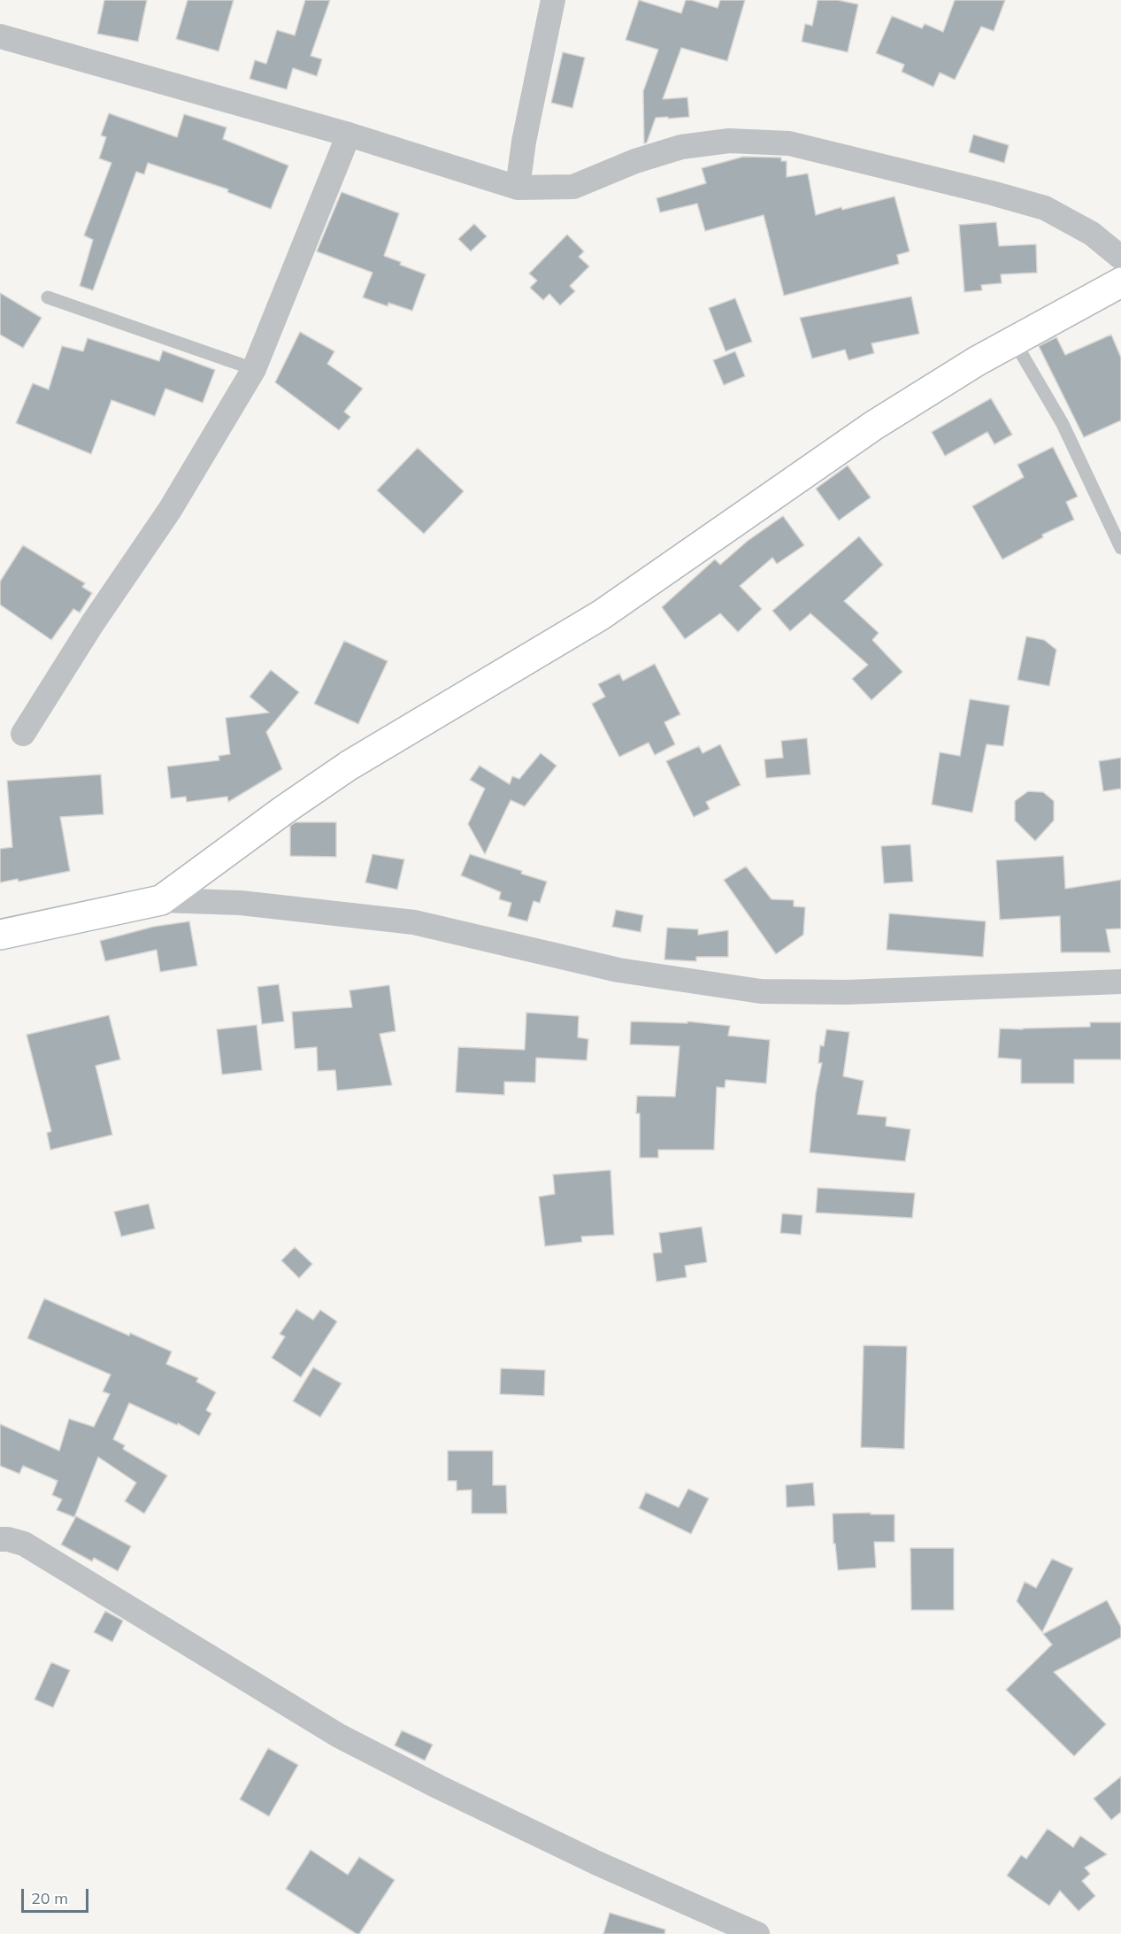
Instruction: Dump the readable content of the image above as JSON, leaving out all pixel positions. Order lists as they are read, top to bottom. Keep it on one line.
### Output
{"scale_bar":"20 m"}
